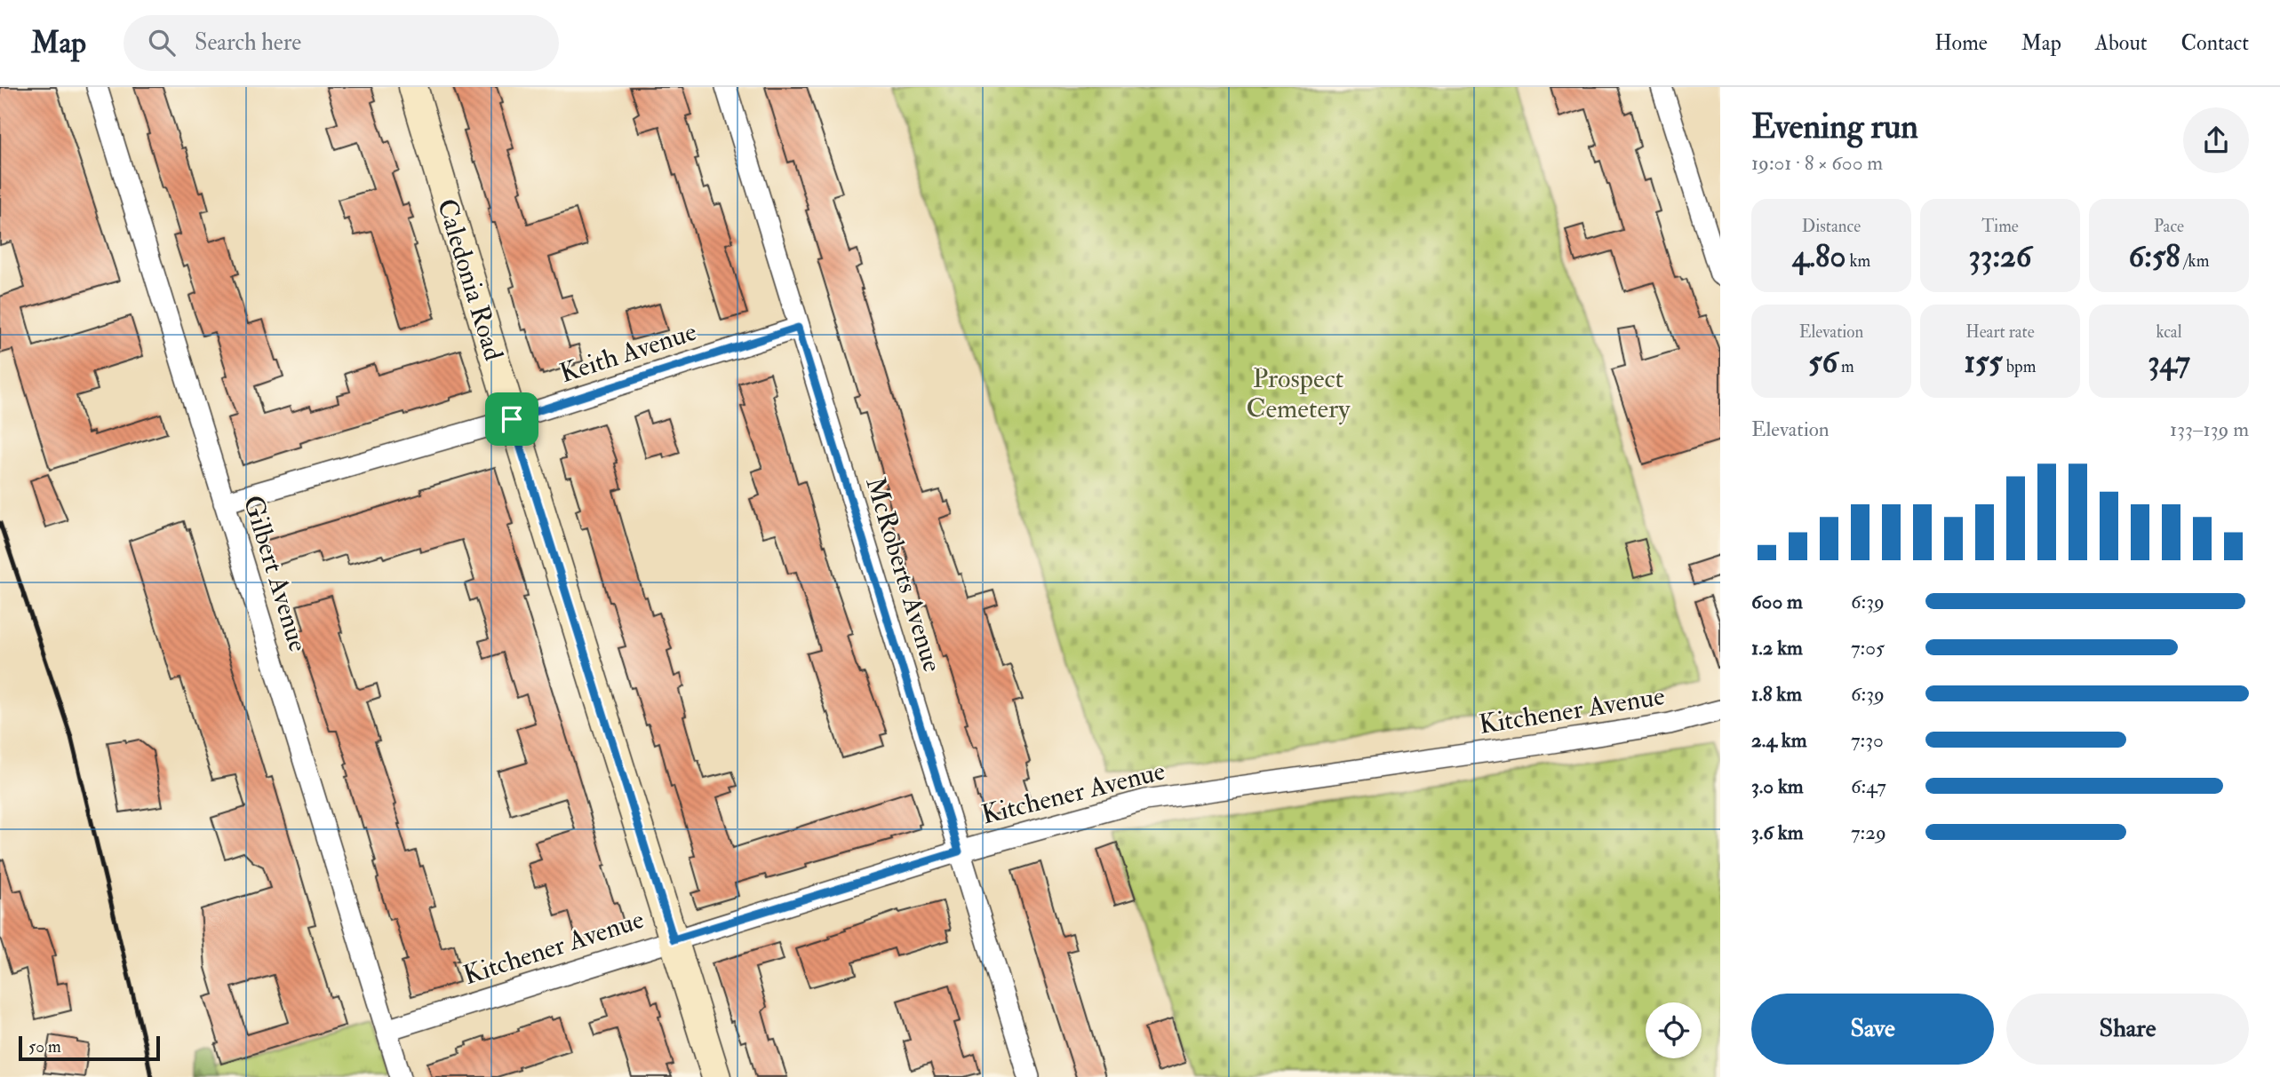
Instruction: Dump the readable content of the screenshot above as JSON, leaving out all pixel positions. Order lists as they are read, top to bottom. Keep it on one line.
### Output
{"streets":{"street":["Caledonia Road","Keith Avenue","Gilbert Avenue","McRoberts Avenue","Kitchener Avenue"]},"crossings":[["Caledonia Road","Keith Avenue"],["Caledonia Road","Kitchener Avenue"],["Keith Avenue","Gilbert Avenue"],["Keith Avenue","McRoberts Avenue"],["Gilbert Avenue","Kitchener Avenue"],["McRoberts Avenue","Kitchener Avenue"]],"parks":["Prospect Cemetery"],"scale_bar":"50 m","page":{"header":"Map","search":"Search here","nav":["Home","Map","About","Contact"],"heading":["Evening run","19:01 · 8 × 600 m"],"stats":[["Distance","4.80 km"],["Time","33:26"],["Pace","6:58 /km"],["Elevation","56 m"],["Heart rate","155 bpm"],["kcal","347"]],"chart":["Elevation","133–139 m"],"list":[{"name":"600 m","note":"6:39"},{"name":"1.2 km","note":"7:05"},{"name":"1.8 km","note":"6:39"},{"name":"2.4 km","note":"7:30"},{"name":"3.0 km","note":"6:47"},{"name":"3.6 km","note":"7:29"}],"buttons":["Save","Share"],"scale":"50 m"}}
